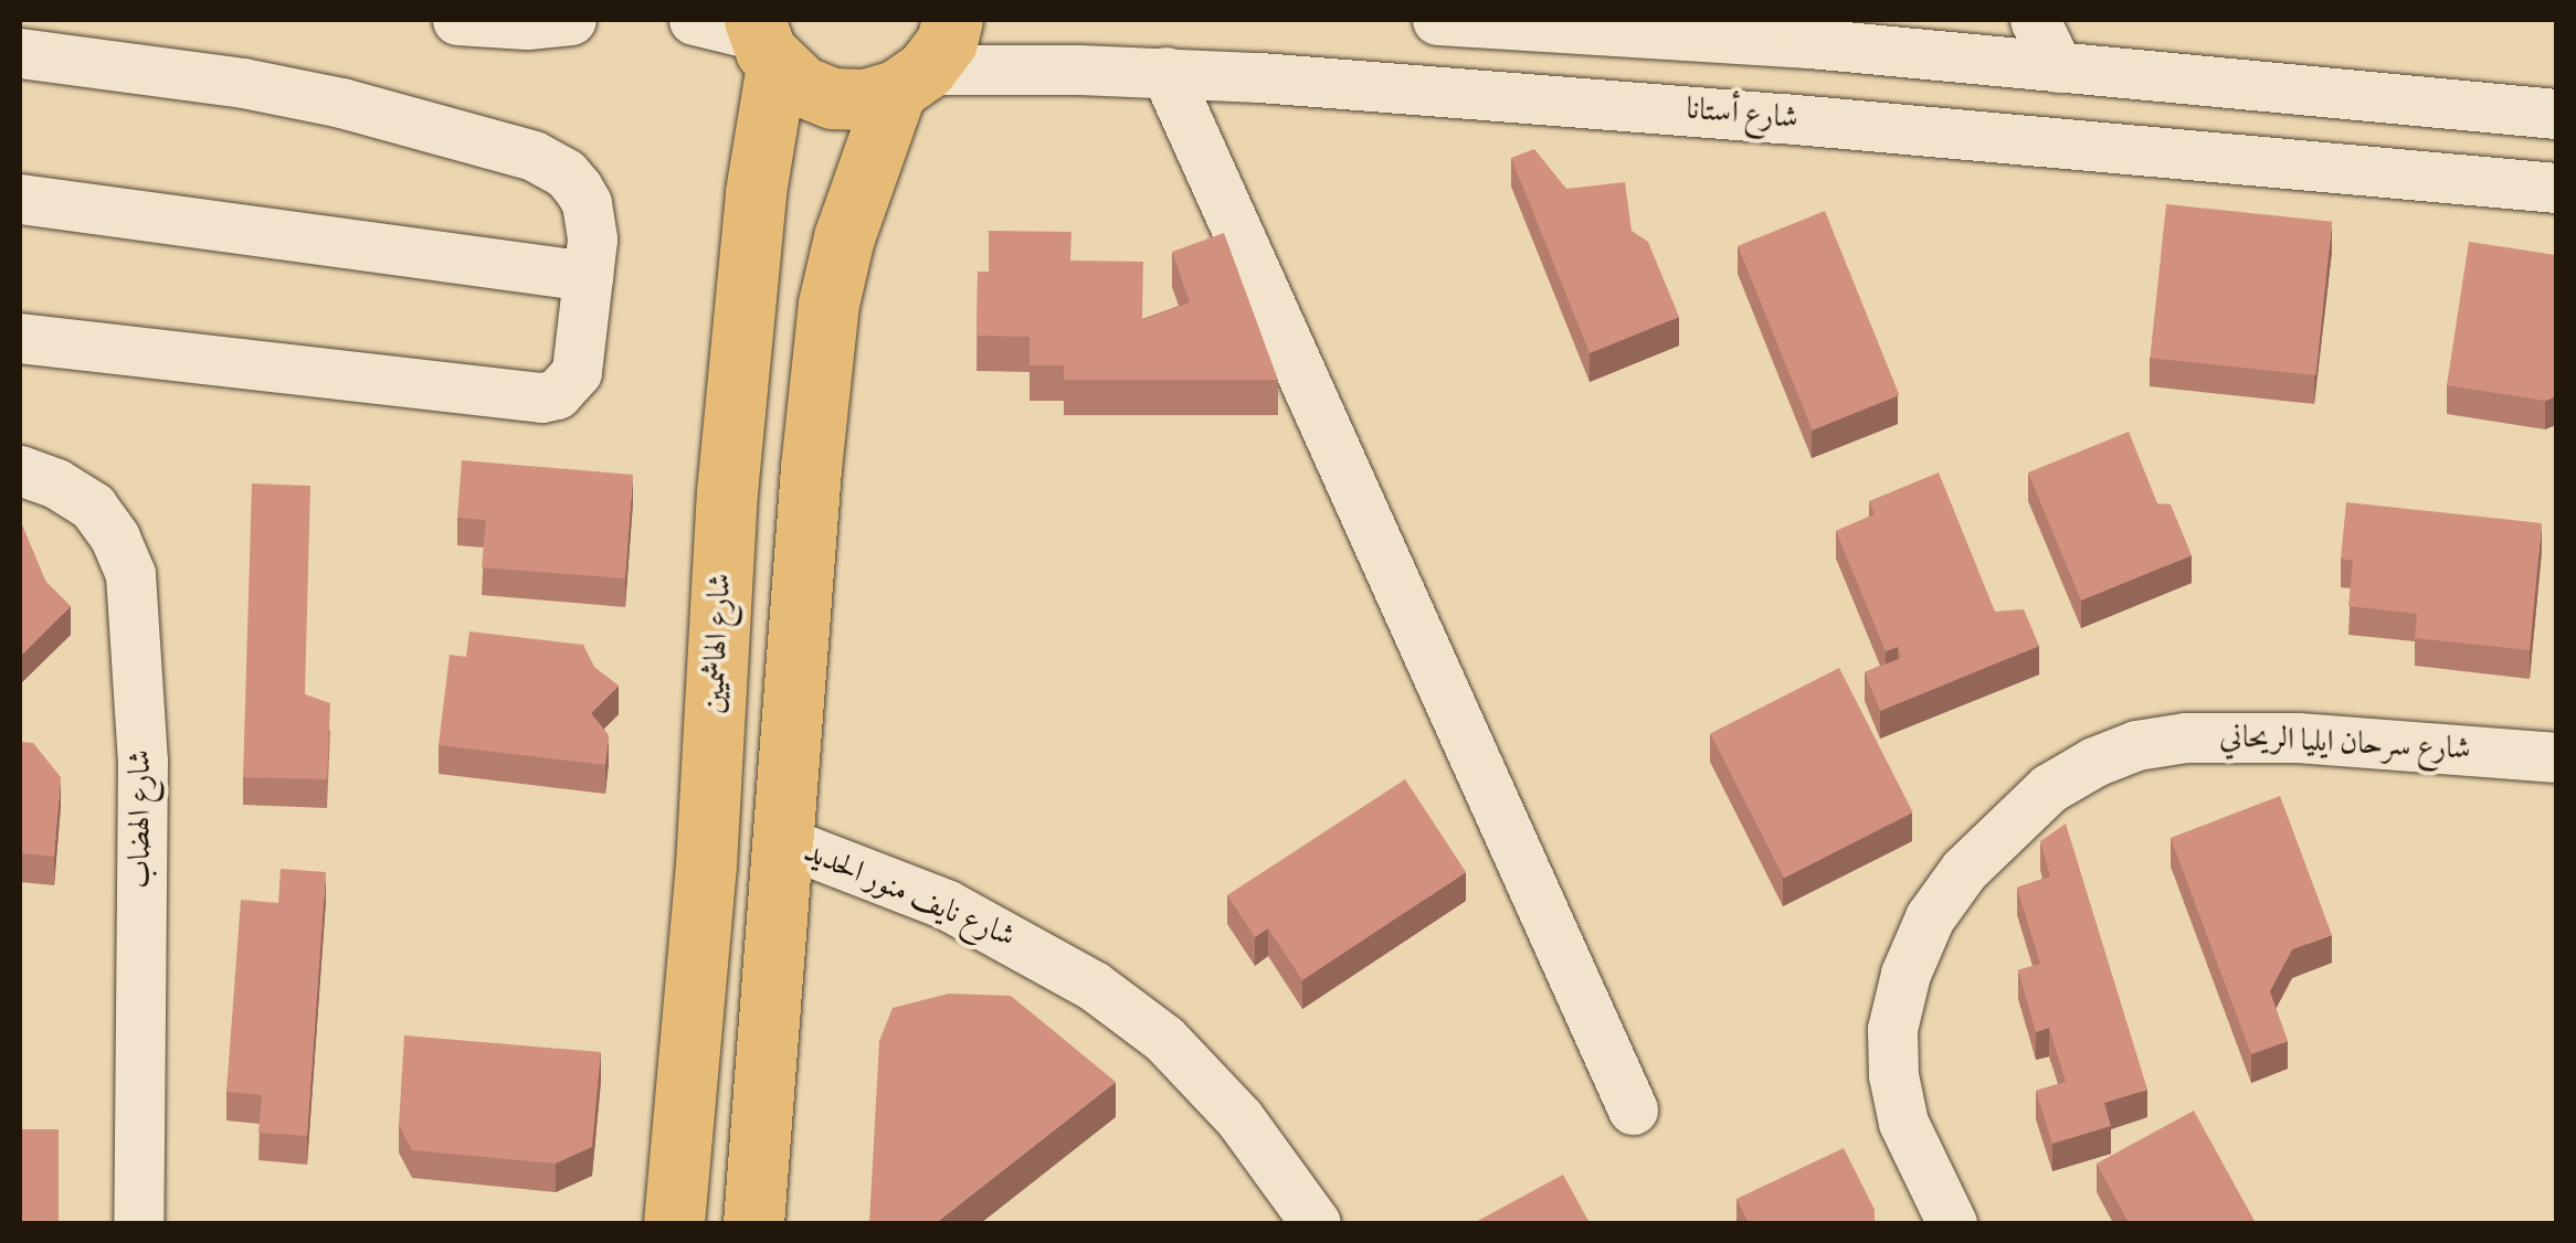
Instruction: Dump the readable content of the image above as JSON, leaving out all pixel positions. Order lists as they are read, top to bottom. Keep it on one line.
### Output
{"streets":{"main road":["شارع الهاشميين"],"street":["شارع أستانا","شارع سرحان ايليا الريحاني","شارع الهضاب","شارع نايف منور الحديد"]}}
